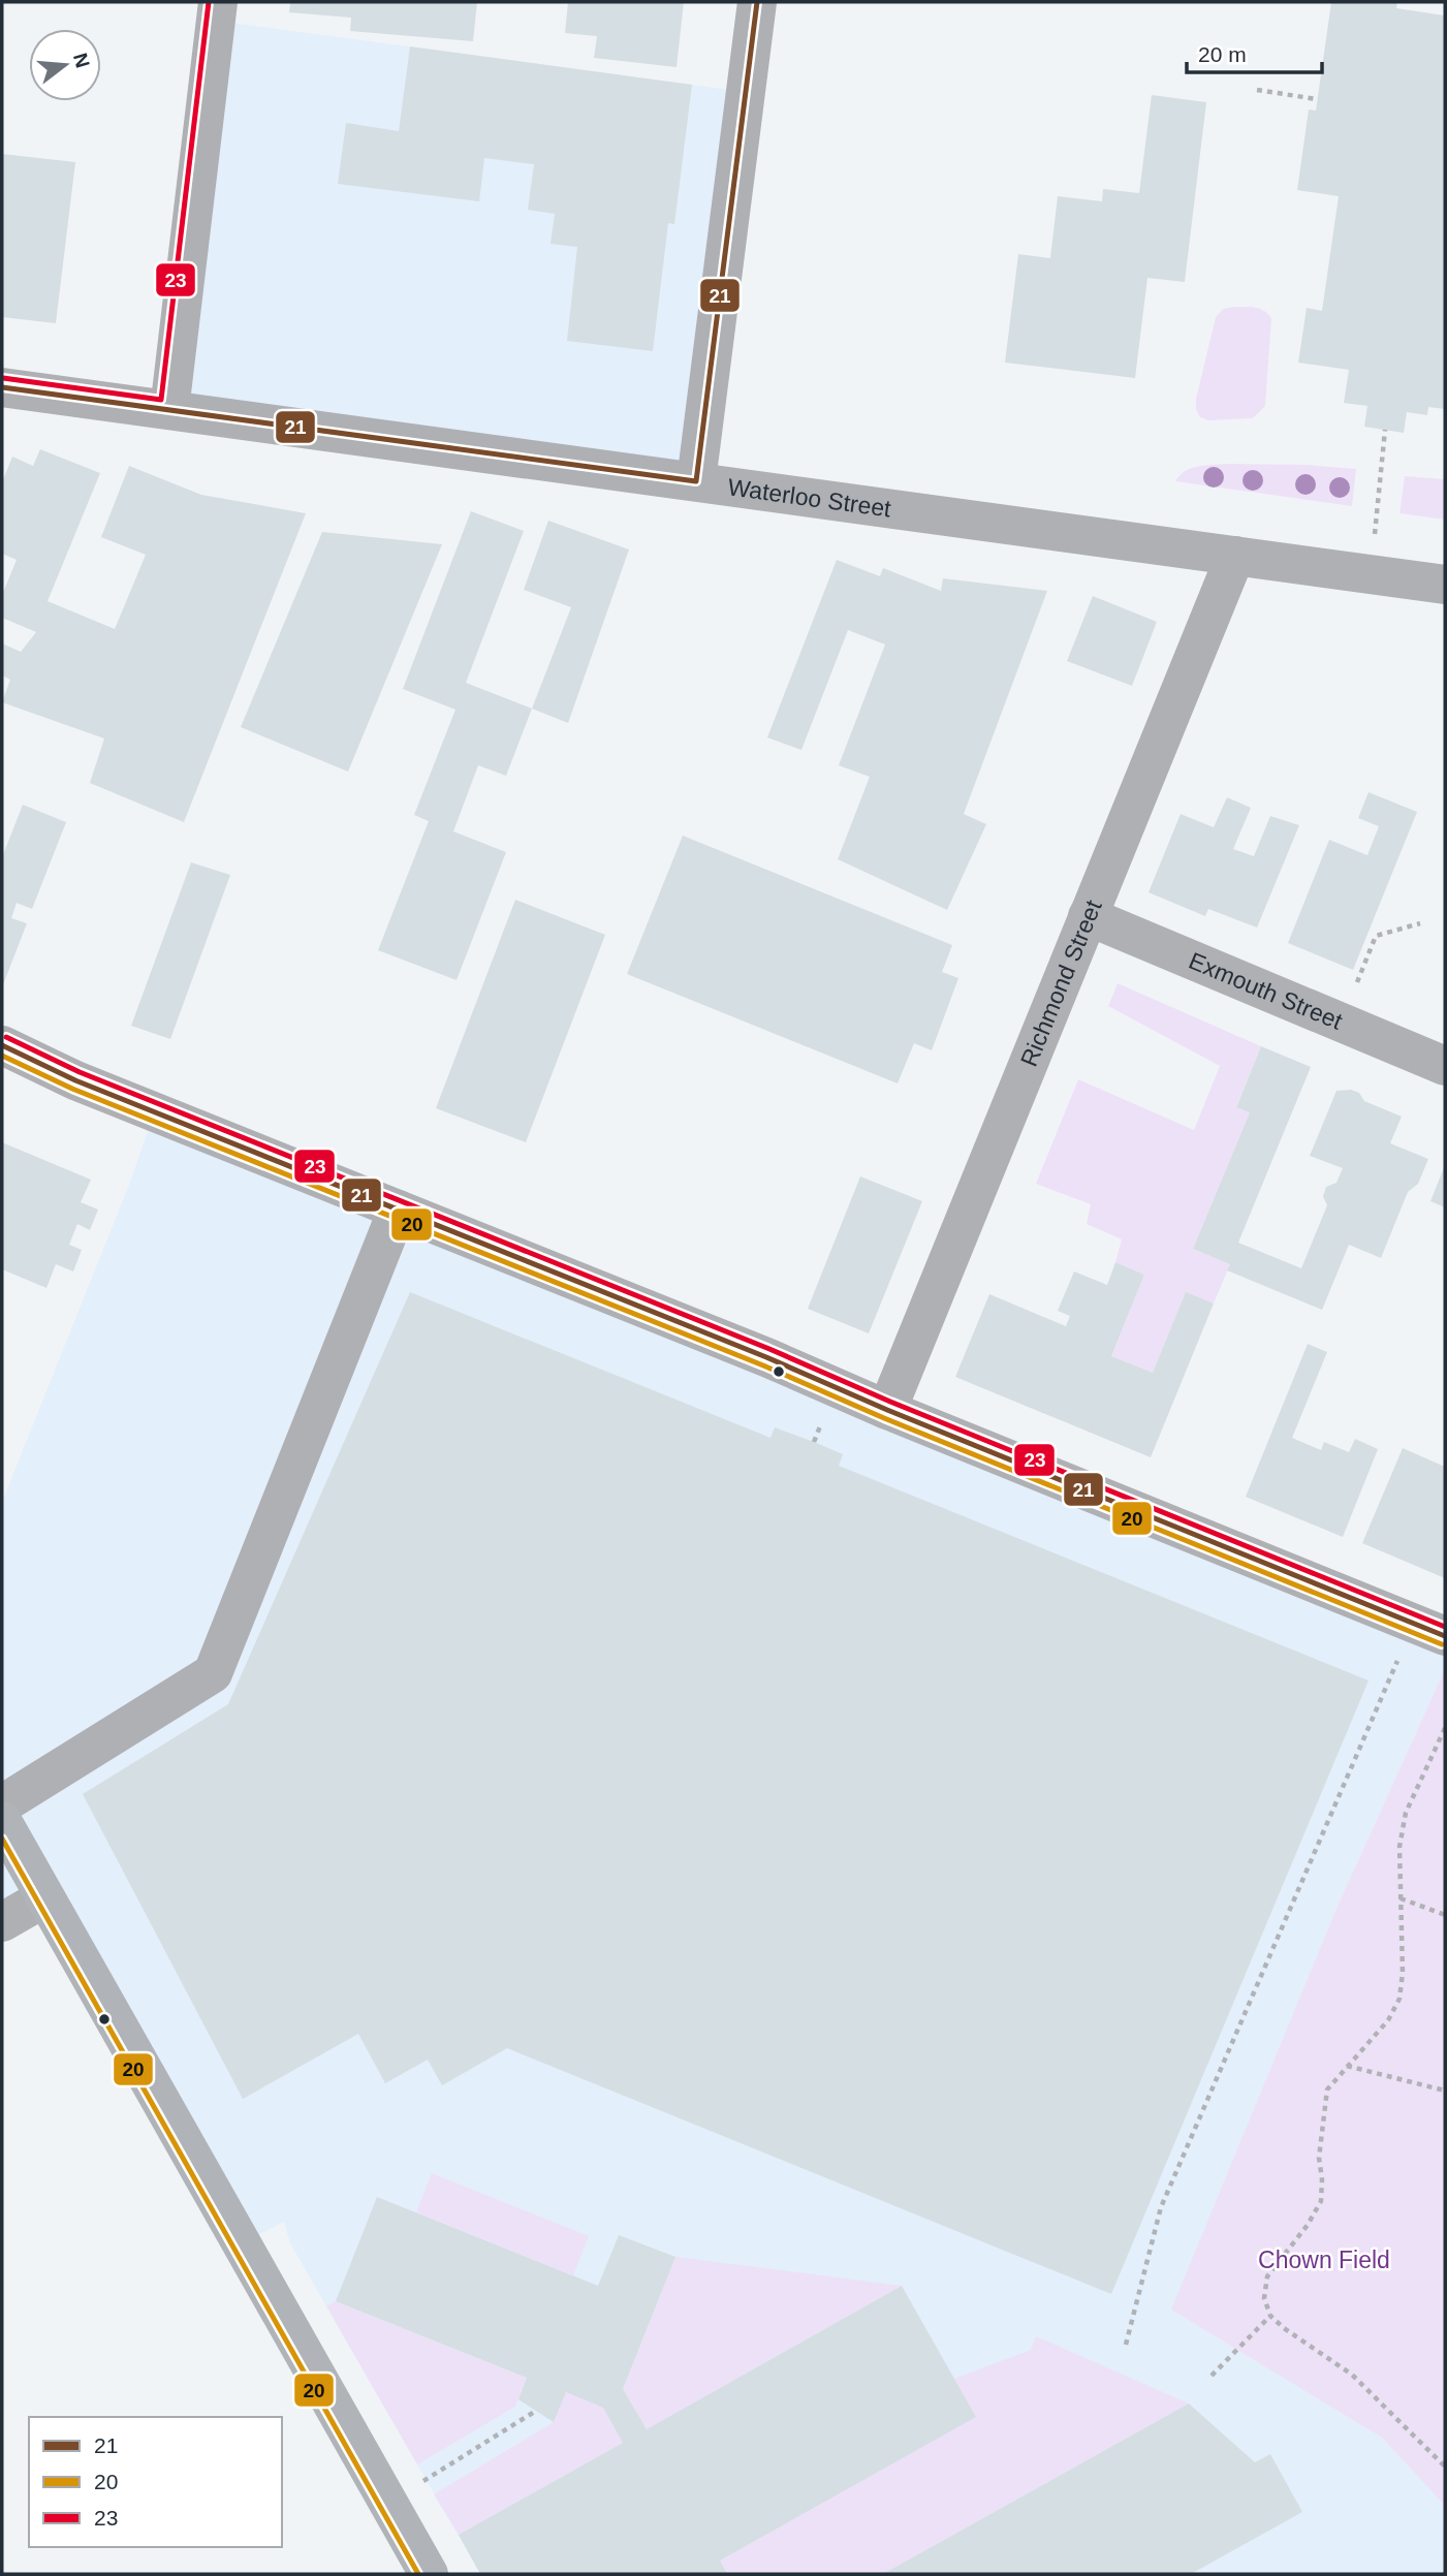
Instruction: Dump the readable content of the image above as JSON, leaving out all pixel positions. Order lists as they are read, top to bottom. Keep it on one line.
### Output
{"streets":{"street":["Waterloo Street","Richmond Street","Exmouth Street"]},"crossings":[["Waterloo Street","Richmond Street"],["Richmond Street","Exmouth Street"]],"parks":["Chown Field"],"lines":["transit line 21","transit line 23","transit line 20"],"legend":["21","20","23"],"scale_bar":"20 m","north":"right"}
